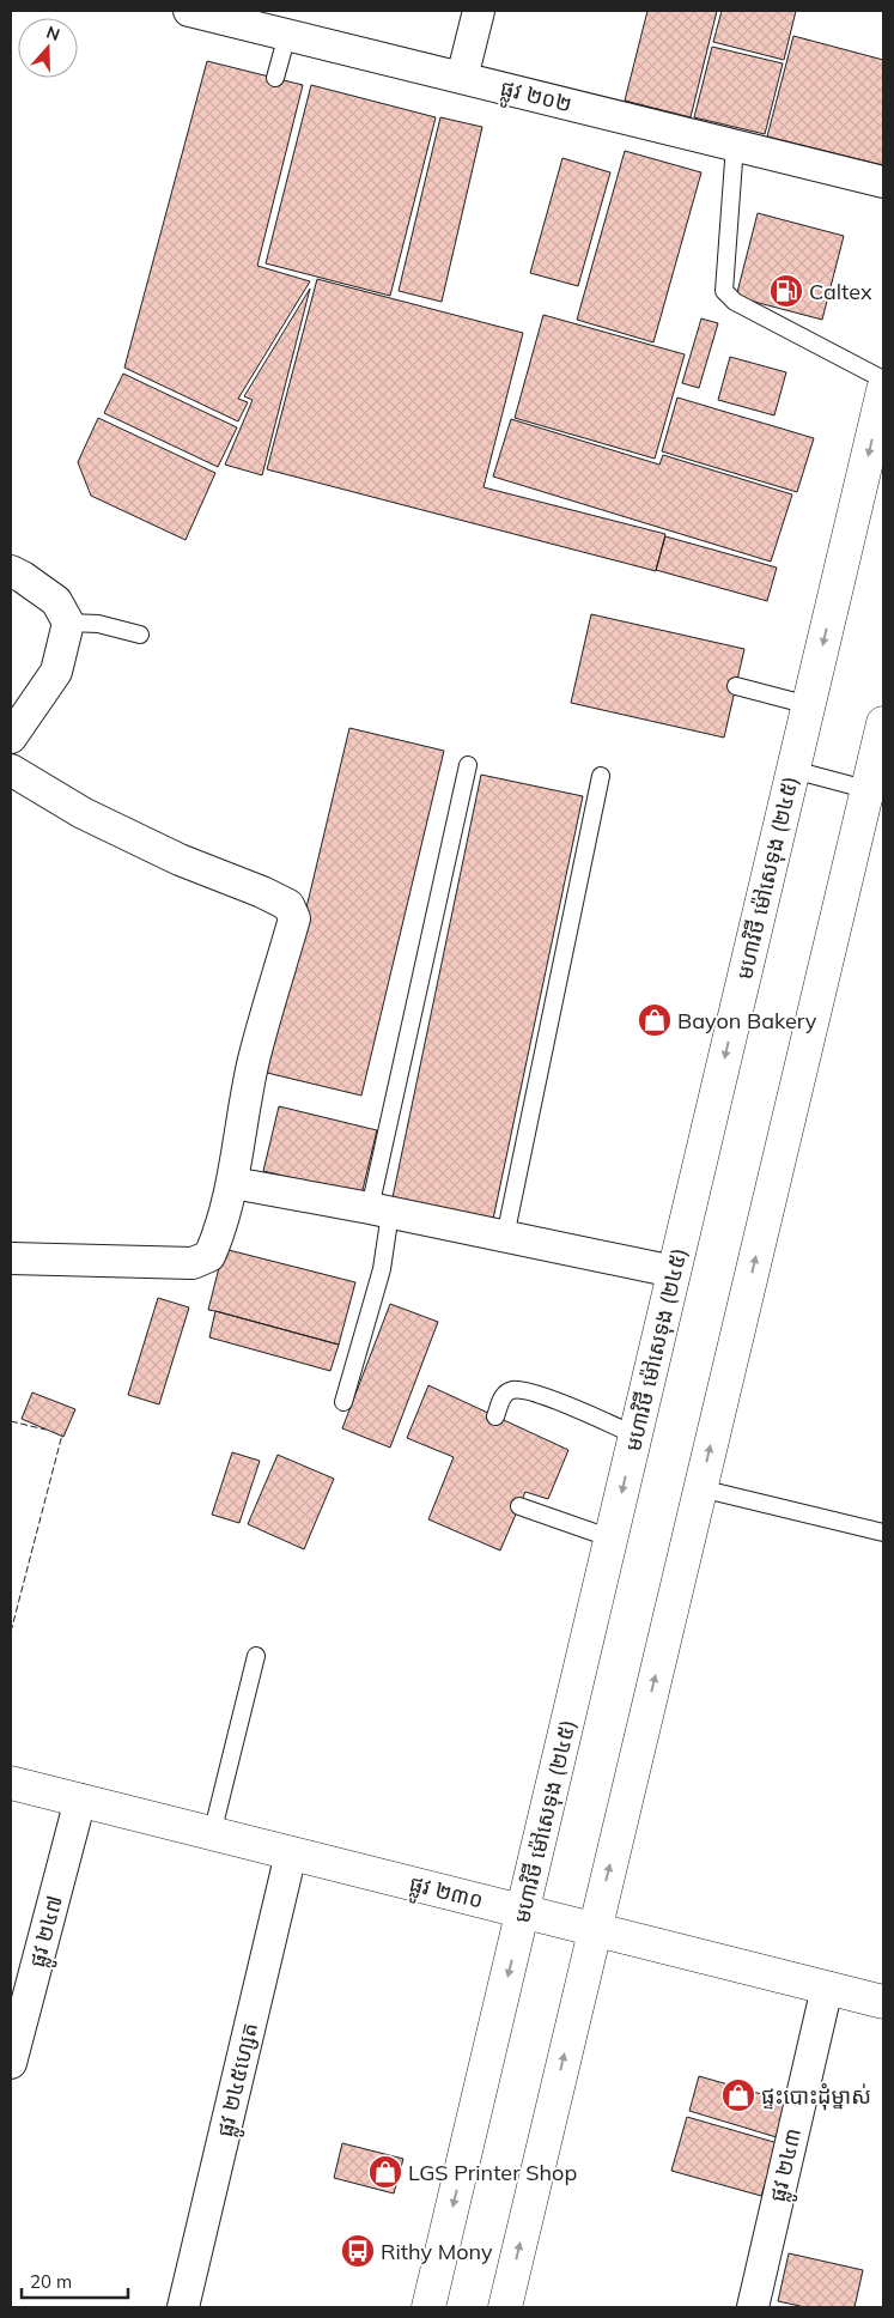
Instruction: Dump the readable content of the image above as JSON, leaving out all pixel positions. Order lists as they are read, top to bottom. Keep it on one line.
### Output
{"streets":{"main road":["មហាវិថី ម៉ៅសេទុង (២៤៥)","ផ្លូវ ២៣០"],"street":["ផ្លូវ ២០២","ផ្លូវ ២៤៧","ផ្លូវ ២៤៥ហ្សេត","ផ្លូវ ២៤៣"]},"crossings":[["មហាវិថី ម៉ៅសេទុង (២៤៥)","ផ្លូវ ២៣០"],["ផ្លូវ ២៣០","ផ្លូវ ២៤៧"],["ផ្លូវ ២៣០","ផ្លូវ ២៤៥ហ្សេត"],["ផ្លូវ ២៣០","ផ្លូវ ២៤៣"]],"places":{"fuel station":["Caltex"],"shop":["Bayon Bakery","ផ្ទះបោះដុំម្នាស់","LGS Printer Shop"],"bus stop":["Rithy Mony"]},"scale_bar":"20 m","north":"top"}
